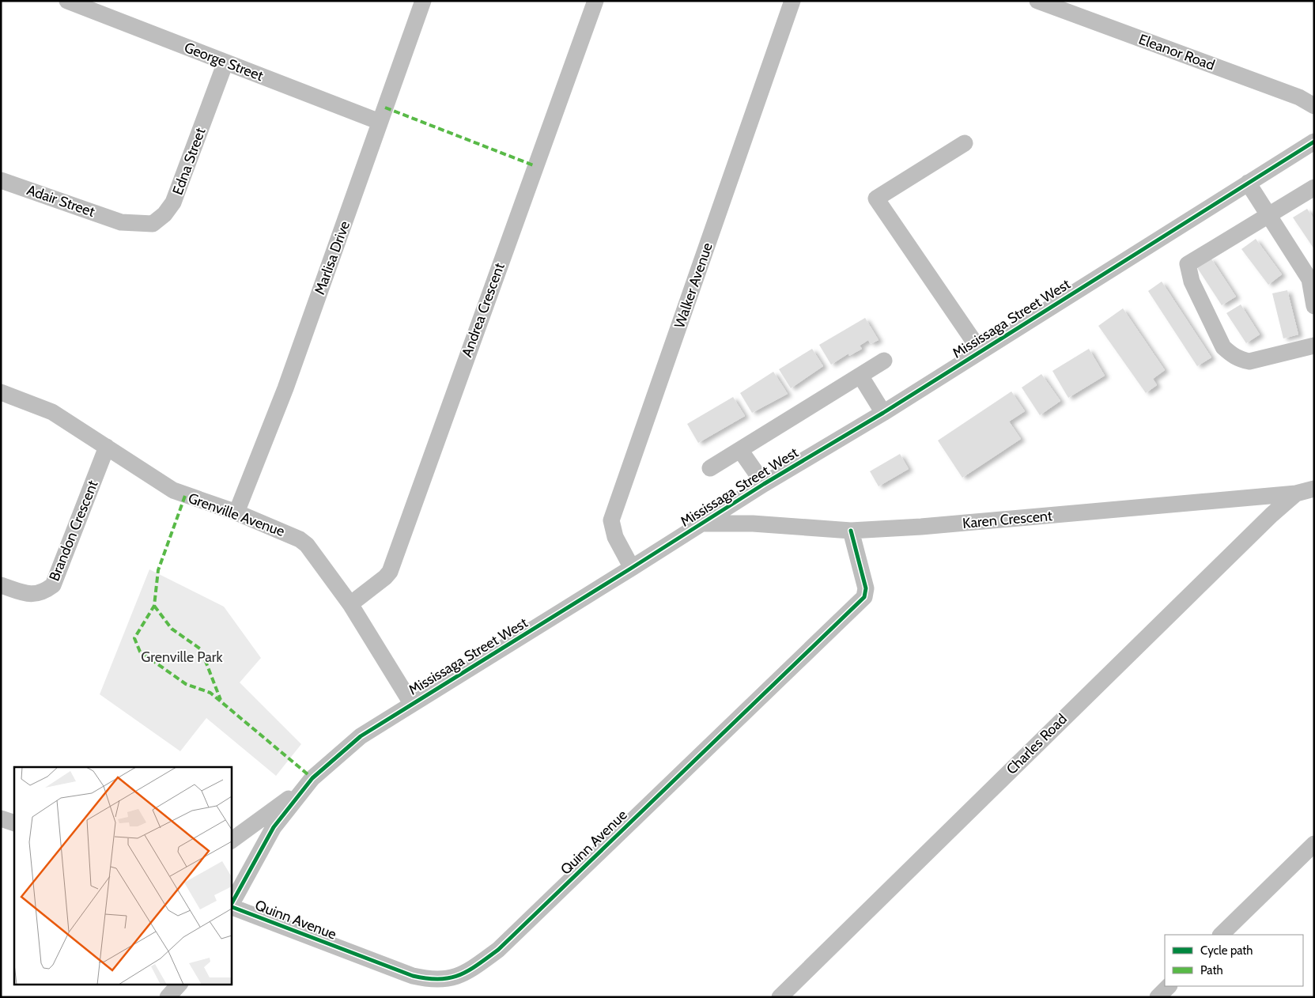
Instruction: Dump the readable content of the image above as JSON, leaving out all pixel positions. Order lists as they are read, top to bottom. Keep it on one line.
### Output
{"streets":{"street":["Eleanor Road","George Street","Edna Street","Adair Street","Marlisa Drive","Walker Avenue","Andrea Crescent","Mississaga Street West","Grenville Avenue","Karen Crescent","Brandon Crescent","Charles Road","Quinn Avenue"]},"crossings":[["George Street","Edna Street"],["George Street","Marlisa Drive"],["Edna Street","Adair Street"],["Marlisa Drive","Grenville Avenue"],["Walker Avenue","Mississaga Street West"],["Andrea Crescent","Grenville Avenue"],["Mississaga Street West","Grenville Avenue"],["Mississaga Street West","Karen Crescent"],["Grenville Avenue","Brandon Crescent"],["Karen Crescent","Charles Road"],["Karen Crescent","Quinn Avenue"]],"parks":["Grenville Park"],"legend":["Cycle path","Path"]}
